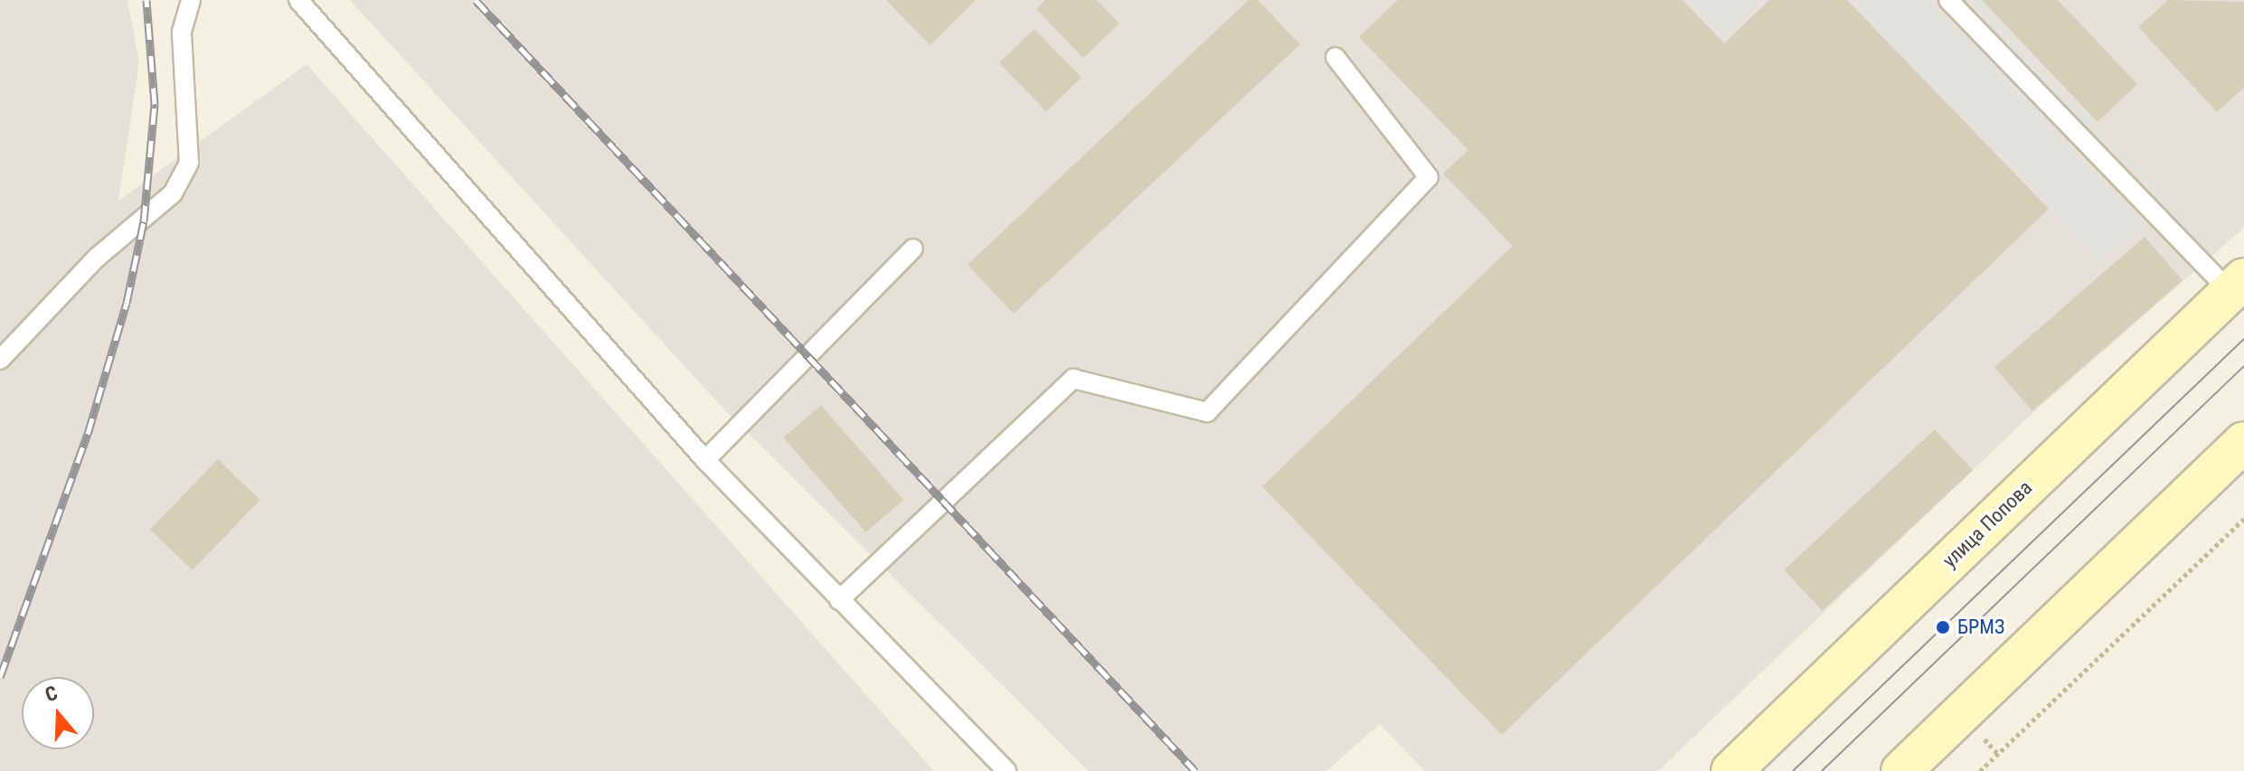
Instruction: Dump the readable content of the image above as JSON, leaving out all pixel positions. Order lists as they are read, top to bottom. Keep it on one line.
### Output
{"streets":{"main road":["улица Попова"]},"places":["БРМЗ"],"north":"top"}
